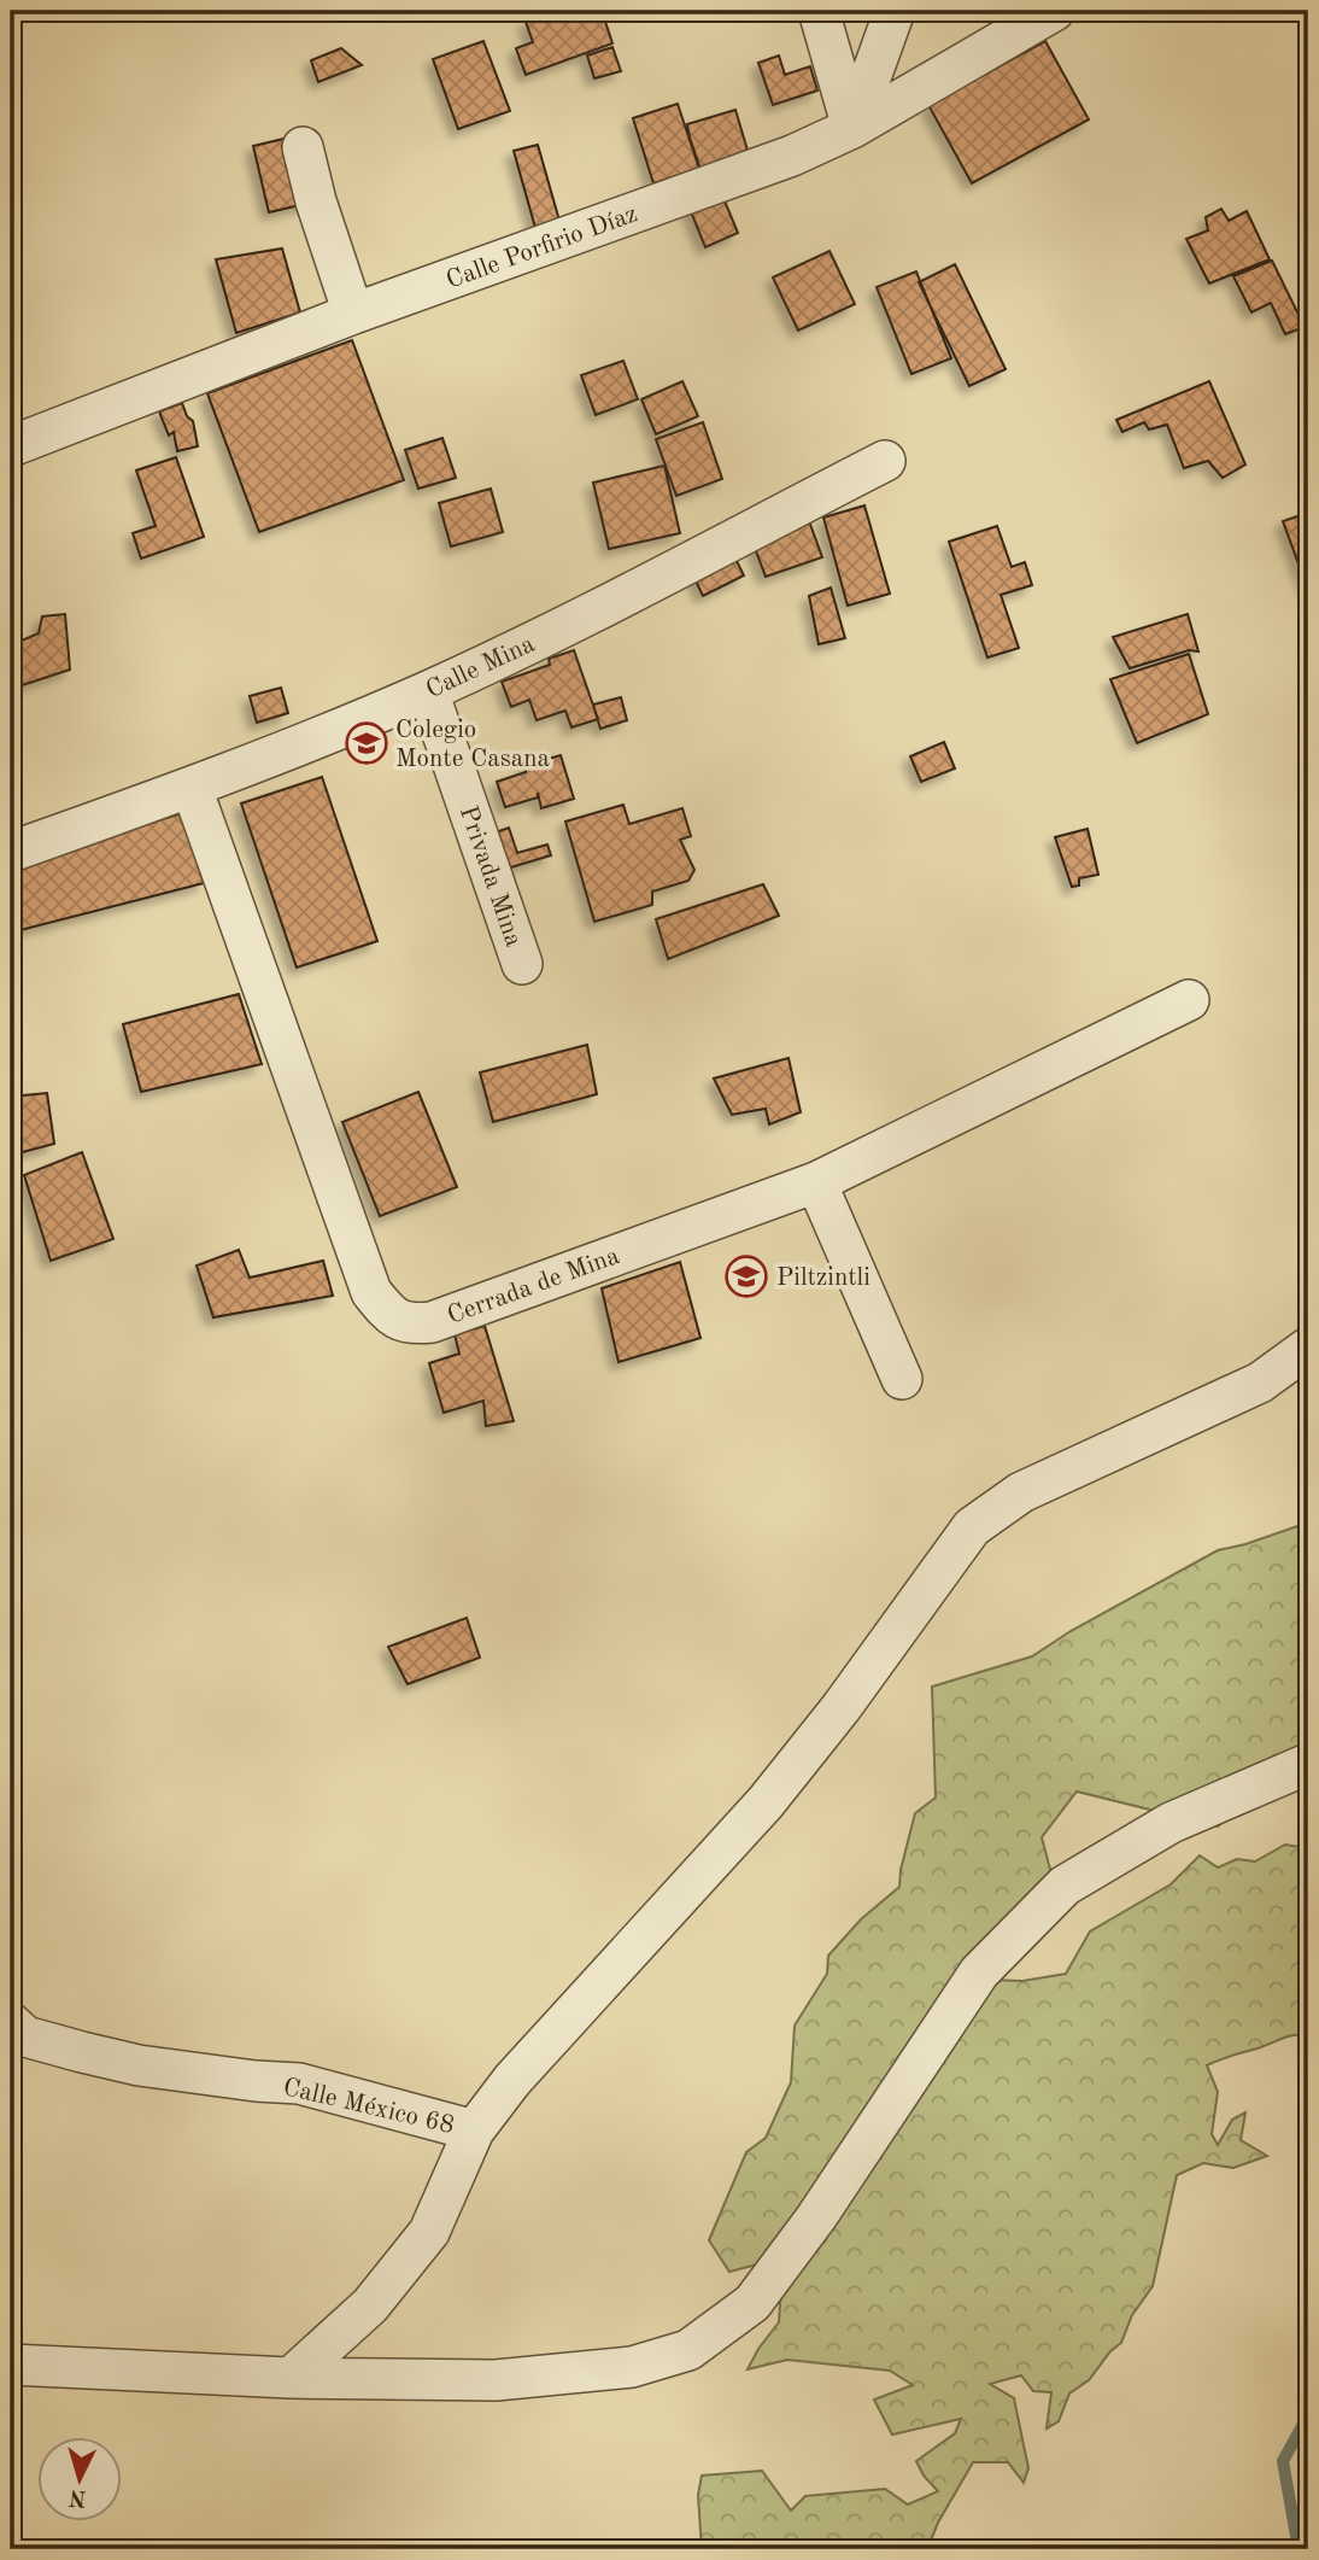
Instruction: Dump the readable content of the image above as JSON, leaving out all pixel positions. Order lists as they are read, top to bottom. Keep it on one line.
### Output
{"streets":{"street":["Calle Porfirio Díaz","Calle Mina","Privada Mina","Cerrada de Mina","Calle México 68"]},"crossings":[["Calle Mina","Privada Mina"],["Calle Mina","Cerrada de Mina"]],"places":{"school or university":["Colegio Monte Casana","Piltzintli"]},"north":"bottom"}
